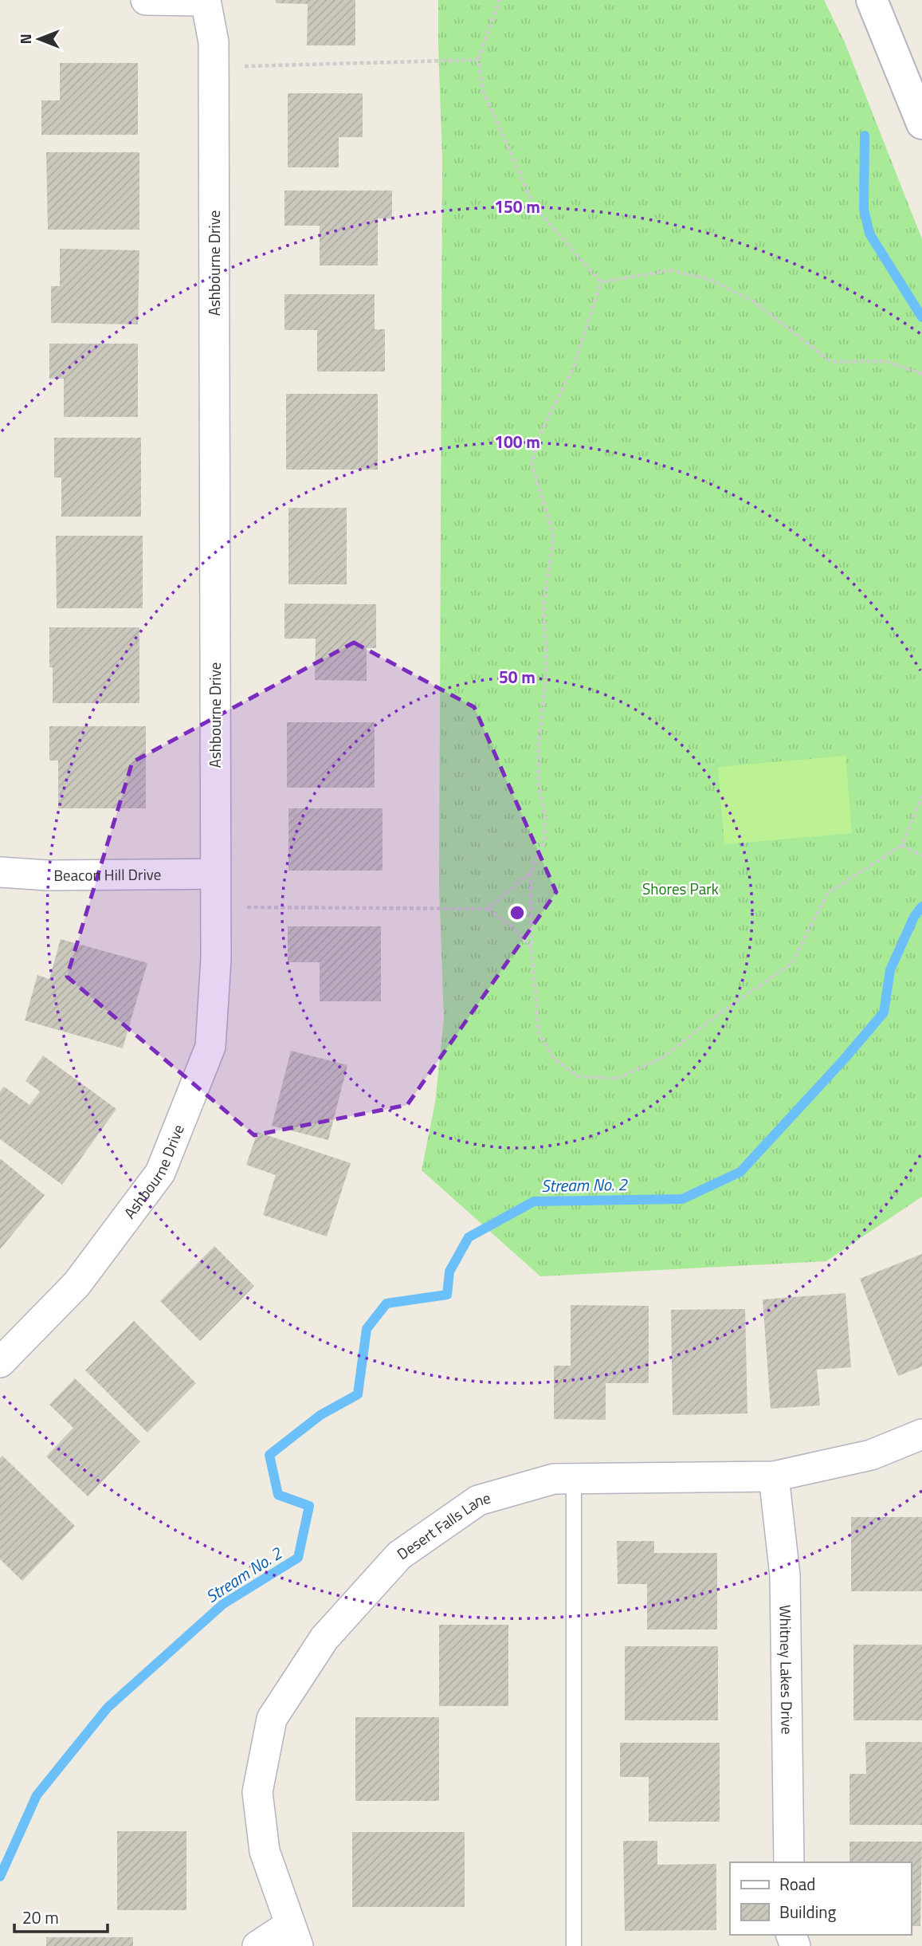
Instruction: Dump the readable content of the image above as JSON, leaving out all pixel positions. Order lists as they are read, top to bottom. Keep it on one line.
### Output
{"streets":{"street":["Ashbourne Drive","Beacon Hill Drive","Desert Falls Lane","Whitney Lakes Drive"]},"crossings":[["Ashbourne Drive","Beacon Hill Drive"],["Desert Falls Lane","Whitney Lakes Drive"]],"water":["Stream No. 2"],"parks":["Shores Park"],"legend":["Road","Building"],"scale_bar":"20 m","north":"left","rings":["150 m","100 m","50 m"]}
